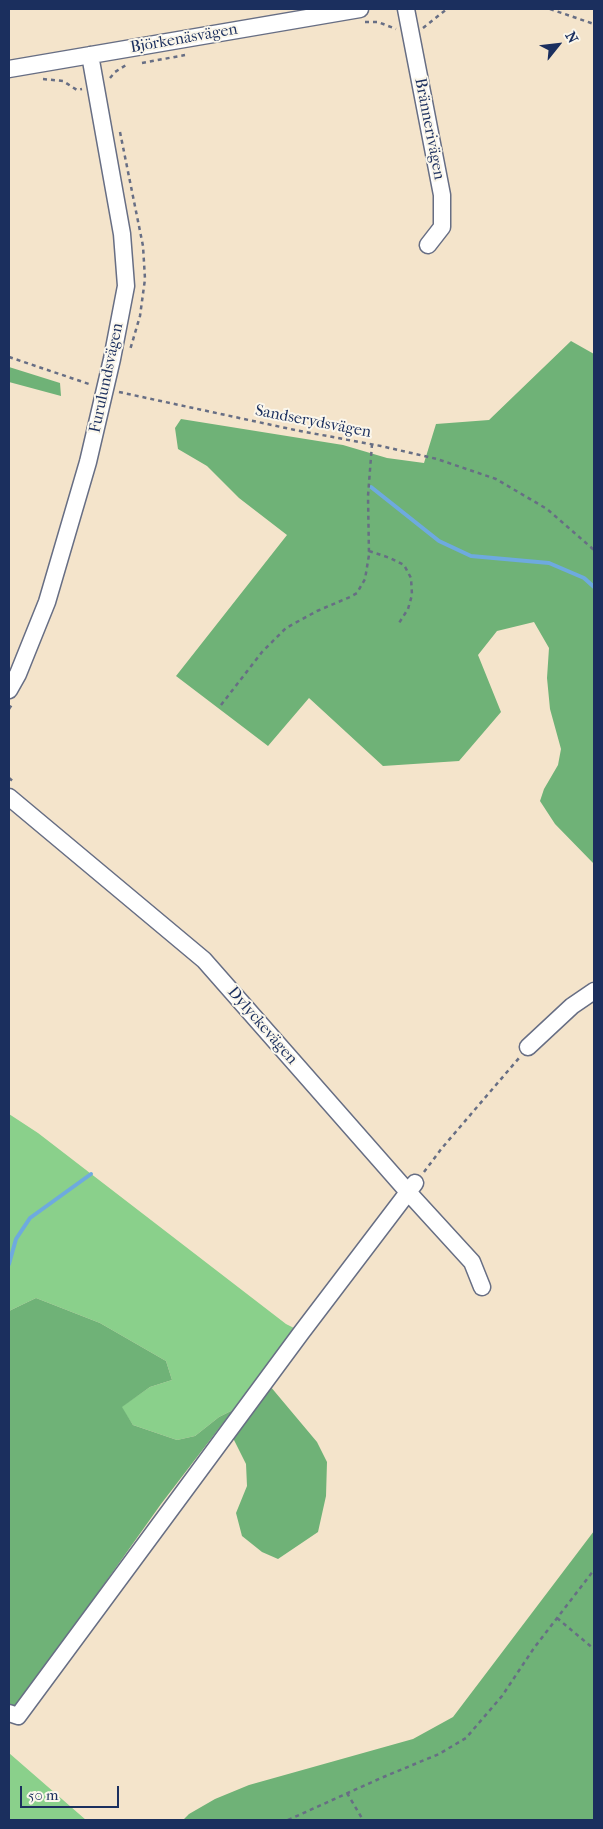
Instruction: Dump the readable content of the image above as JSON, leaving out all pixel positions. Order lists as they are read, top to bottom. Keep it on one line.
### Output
{"streets":{"street":["Björkenäsvägen","Brännerivägen","Furulundsvägen","Dylyckevägen"],"path":["Sandserydsvägen"]},"crossings":[["Björkenäsvägen","Furulundsvägen"],["Furulundsvägen","Sandserydsvägen"]],"scale_bar":"50 m","north":"top right"}
